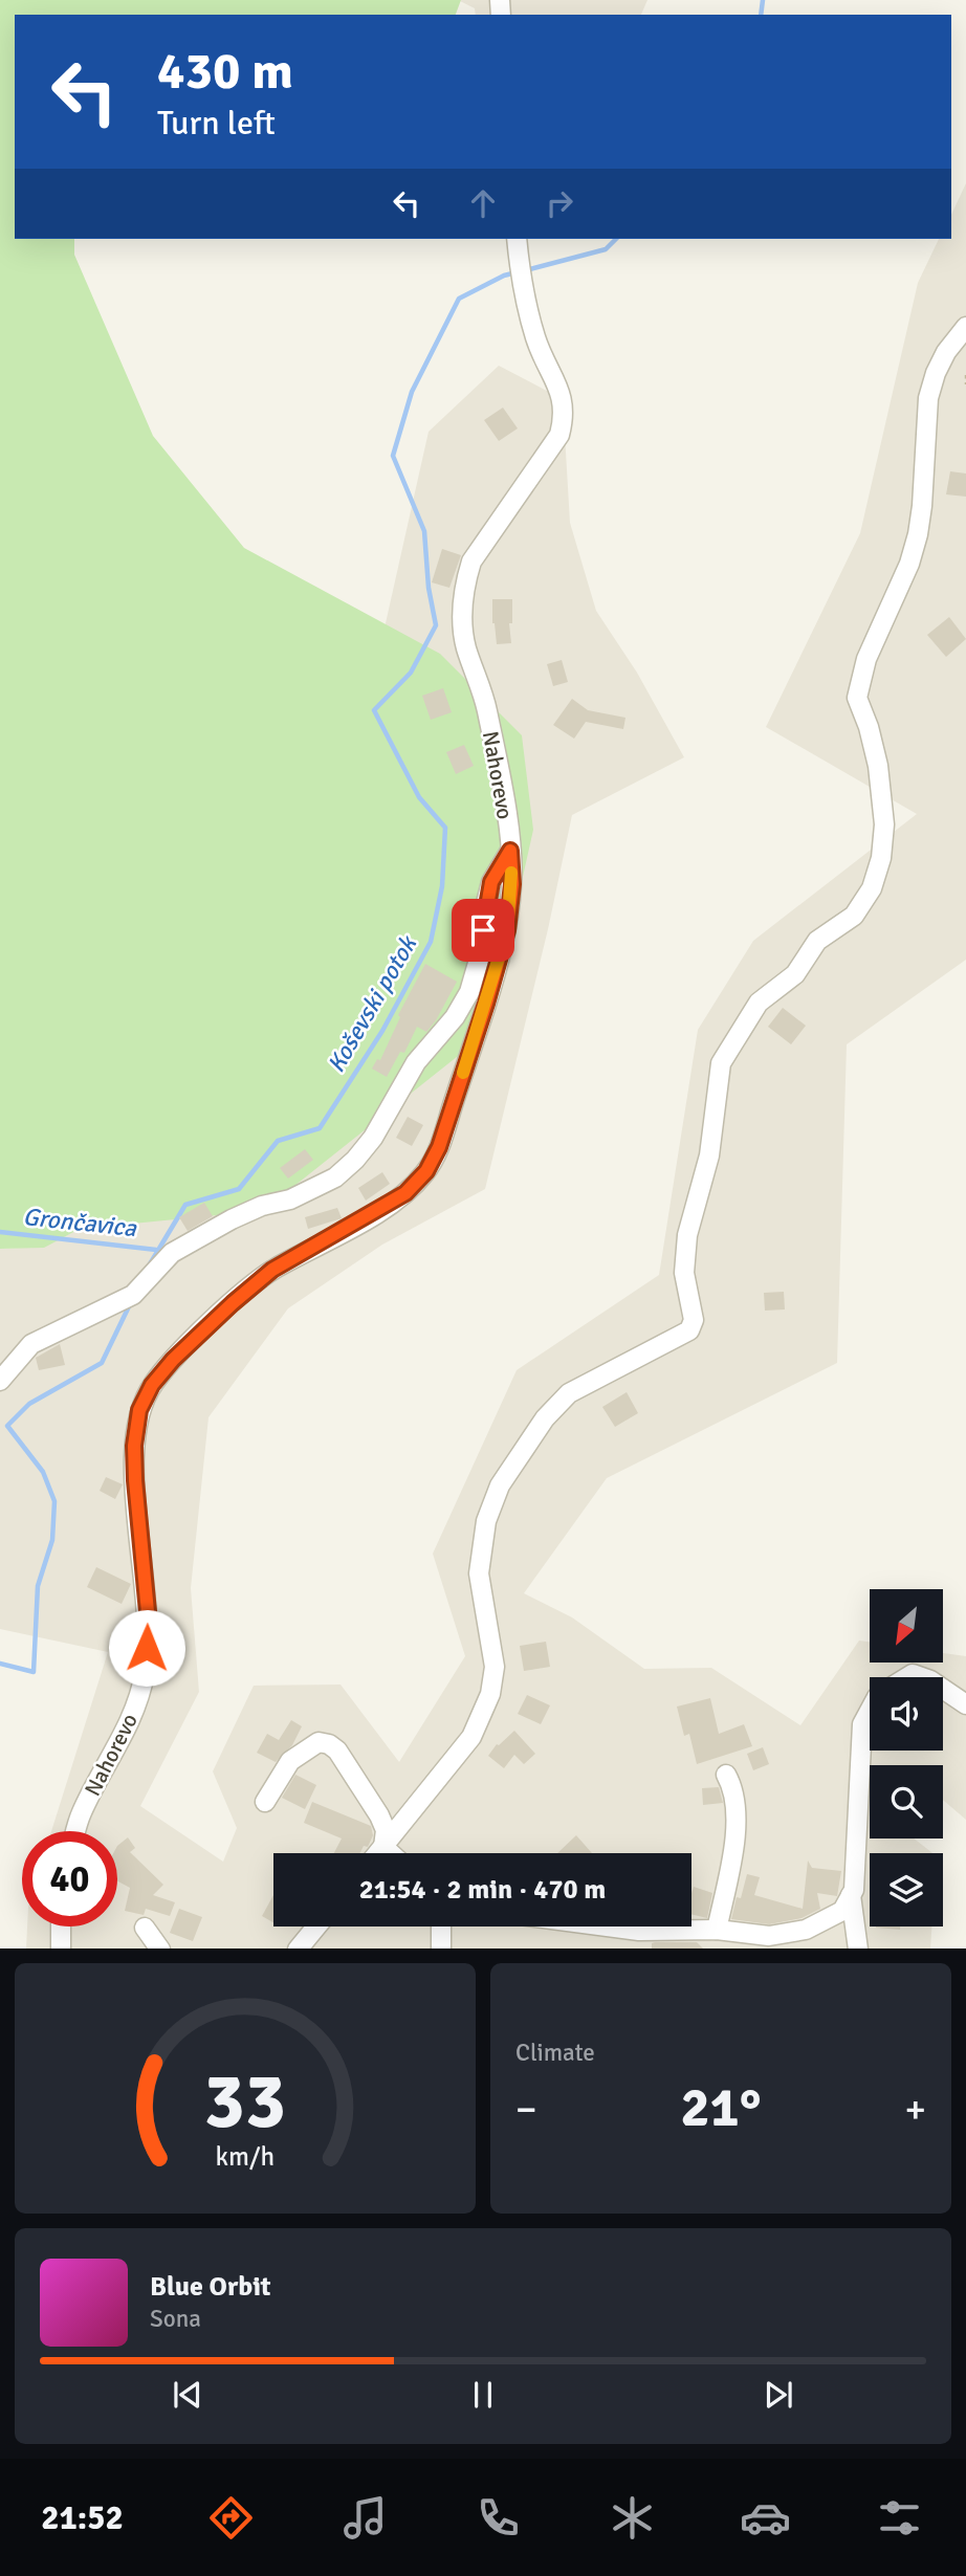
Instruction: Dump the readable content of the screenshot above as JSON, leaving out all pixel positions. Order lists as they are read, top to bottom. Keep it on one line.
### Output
{"streets":{"street":["Nahorevo"]},"water":["Koševski potok","Grončavica"],"north":"bottom left","page":{"turn":["430 m","Turn left"],"limit":"40","trip":"21:54 · 2 min · 470 m","tile":"Climate","heat":["−","21°","+"],"song":["Blue Orbit","Sona"],"tabs":"21:52","gauge":["33","km/h"]}}
